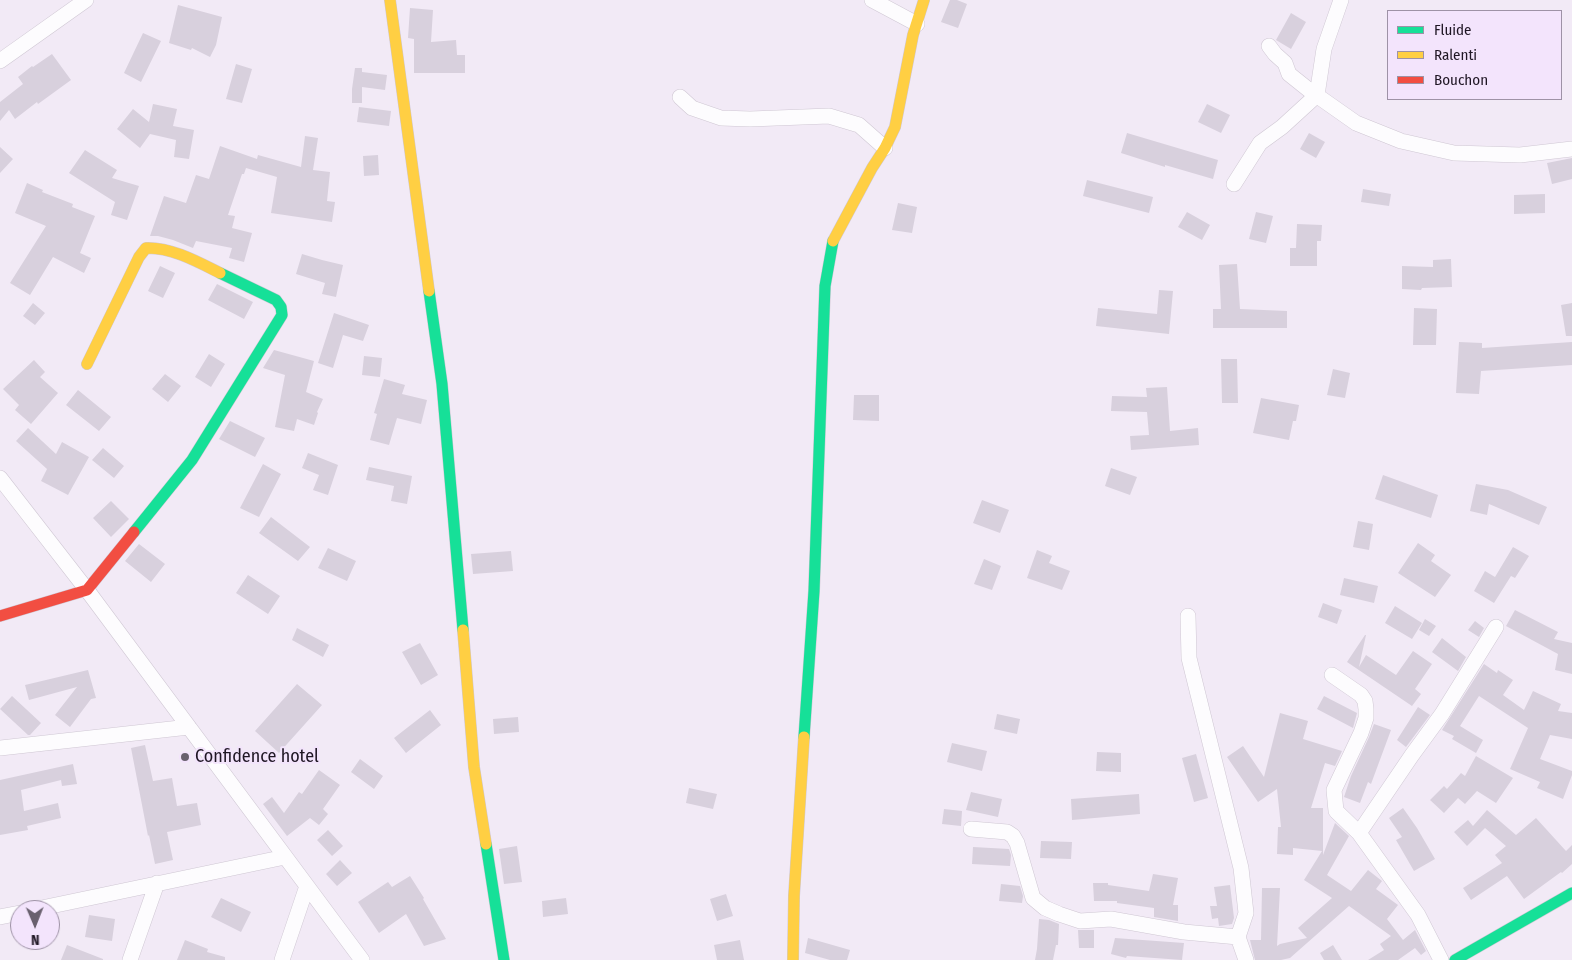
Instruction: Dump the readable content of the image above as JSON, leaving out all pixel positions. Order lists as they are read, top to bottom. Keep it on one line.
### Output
{"places":["Confidence hotel"],"legend":["Fluide","Ralenti","Bouchon"],"north":"bottom"}
